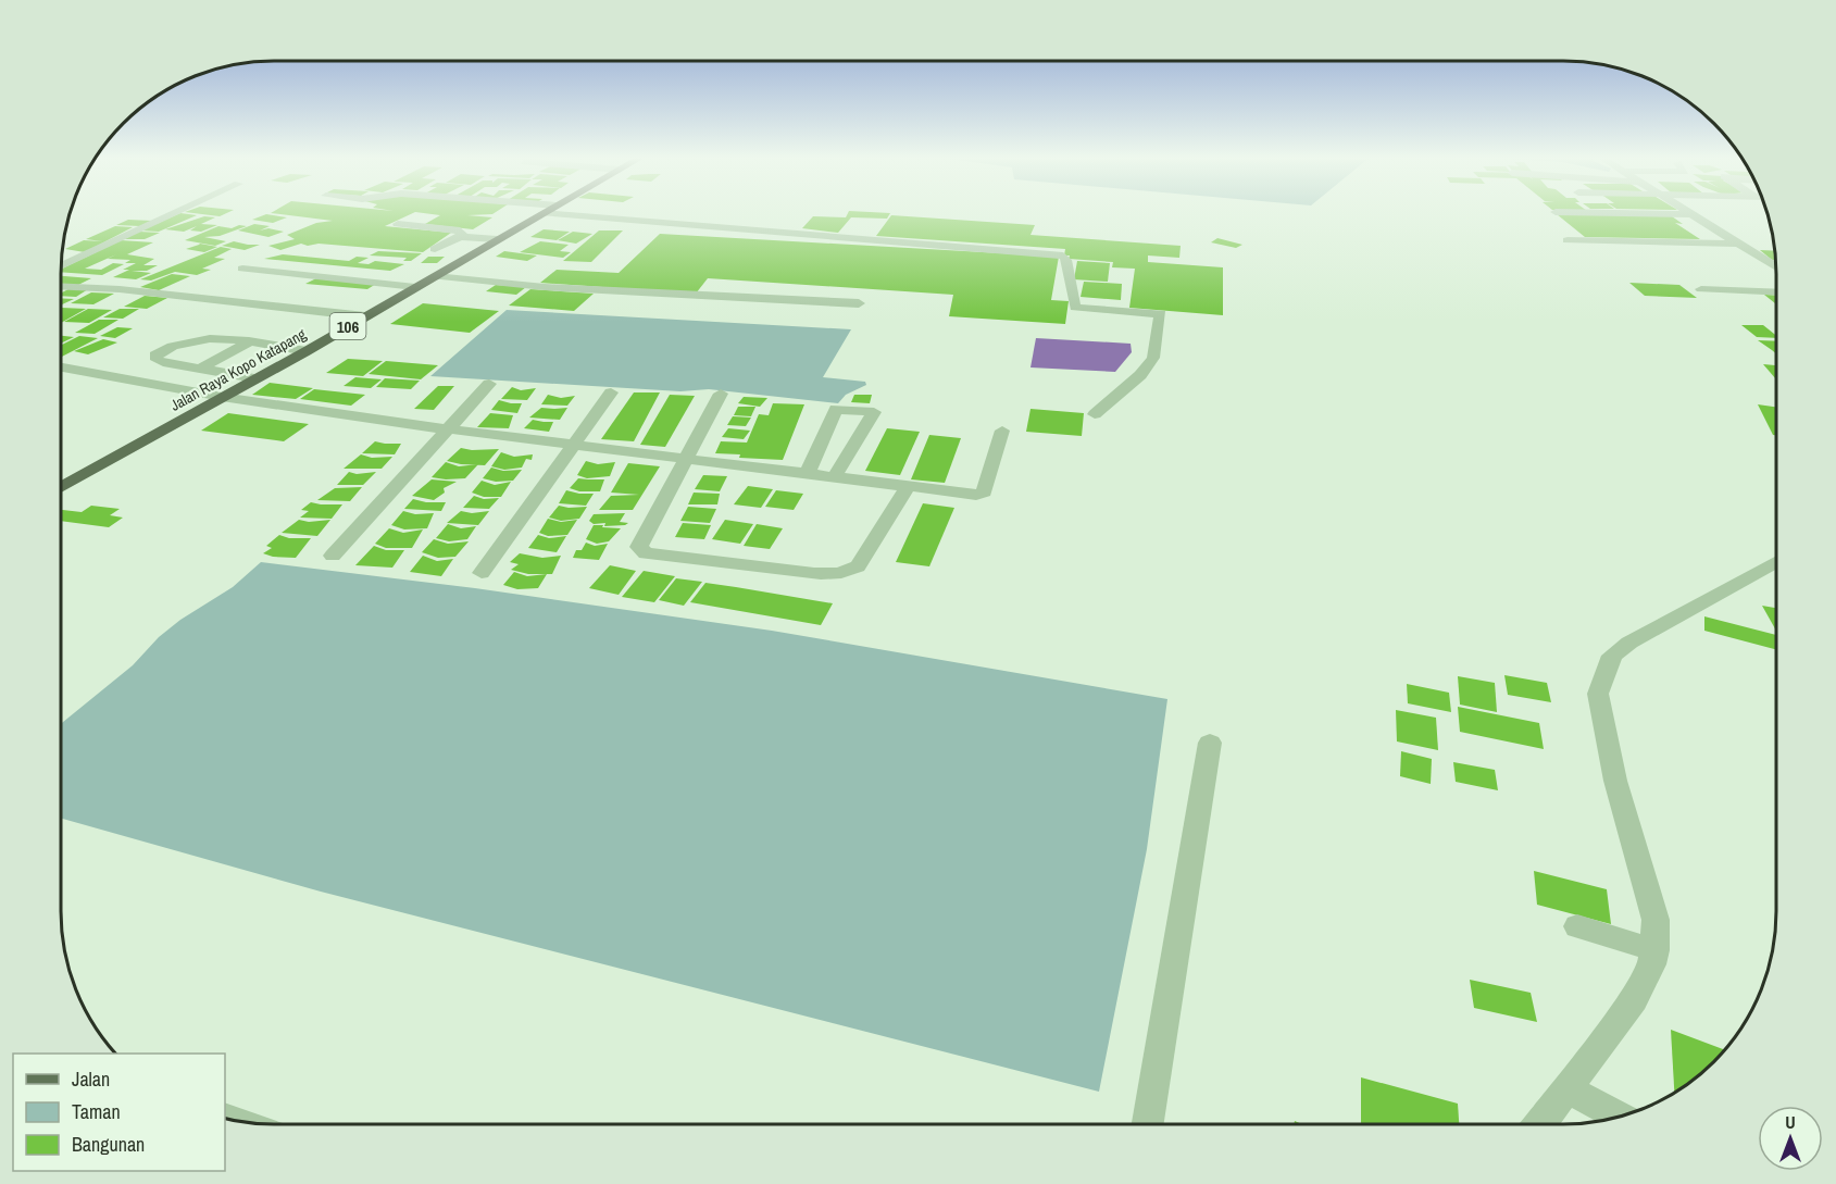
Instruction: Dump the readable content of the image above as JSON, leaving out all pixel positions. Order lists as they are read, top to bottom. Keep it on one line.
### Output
{"streets":{"main road":["106","Jalan Raya Kopo Katapang"]},"legend":["Jalan","Taman","Bangunan"],"north":"top"}
